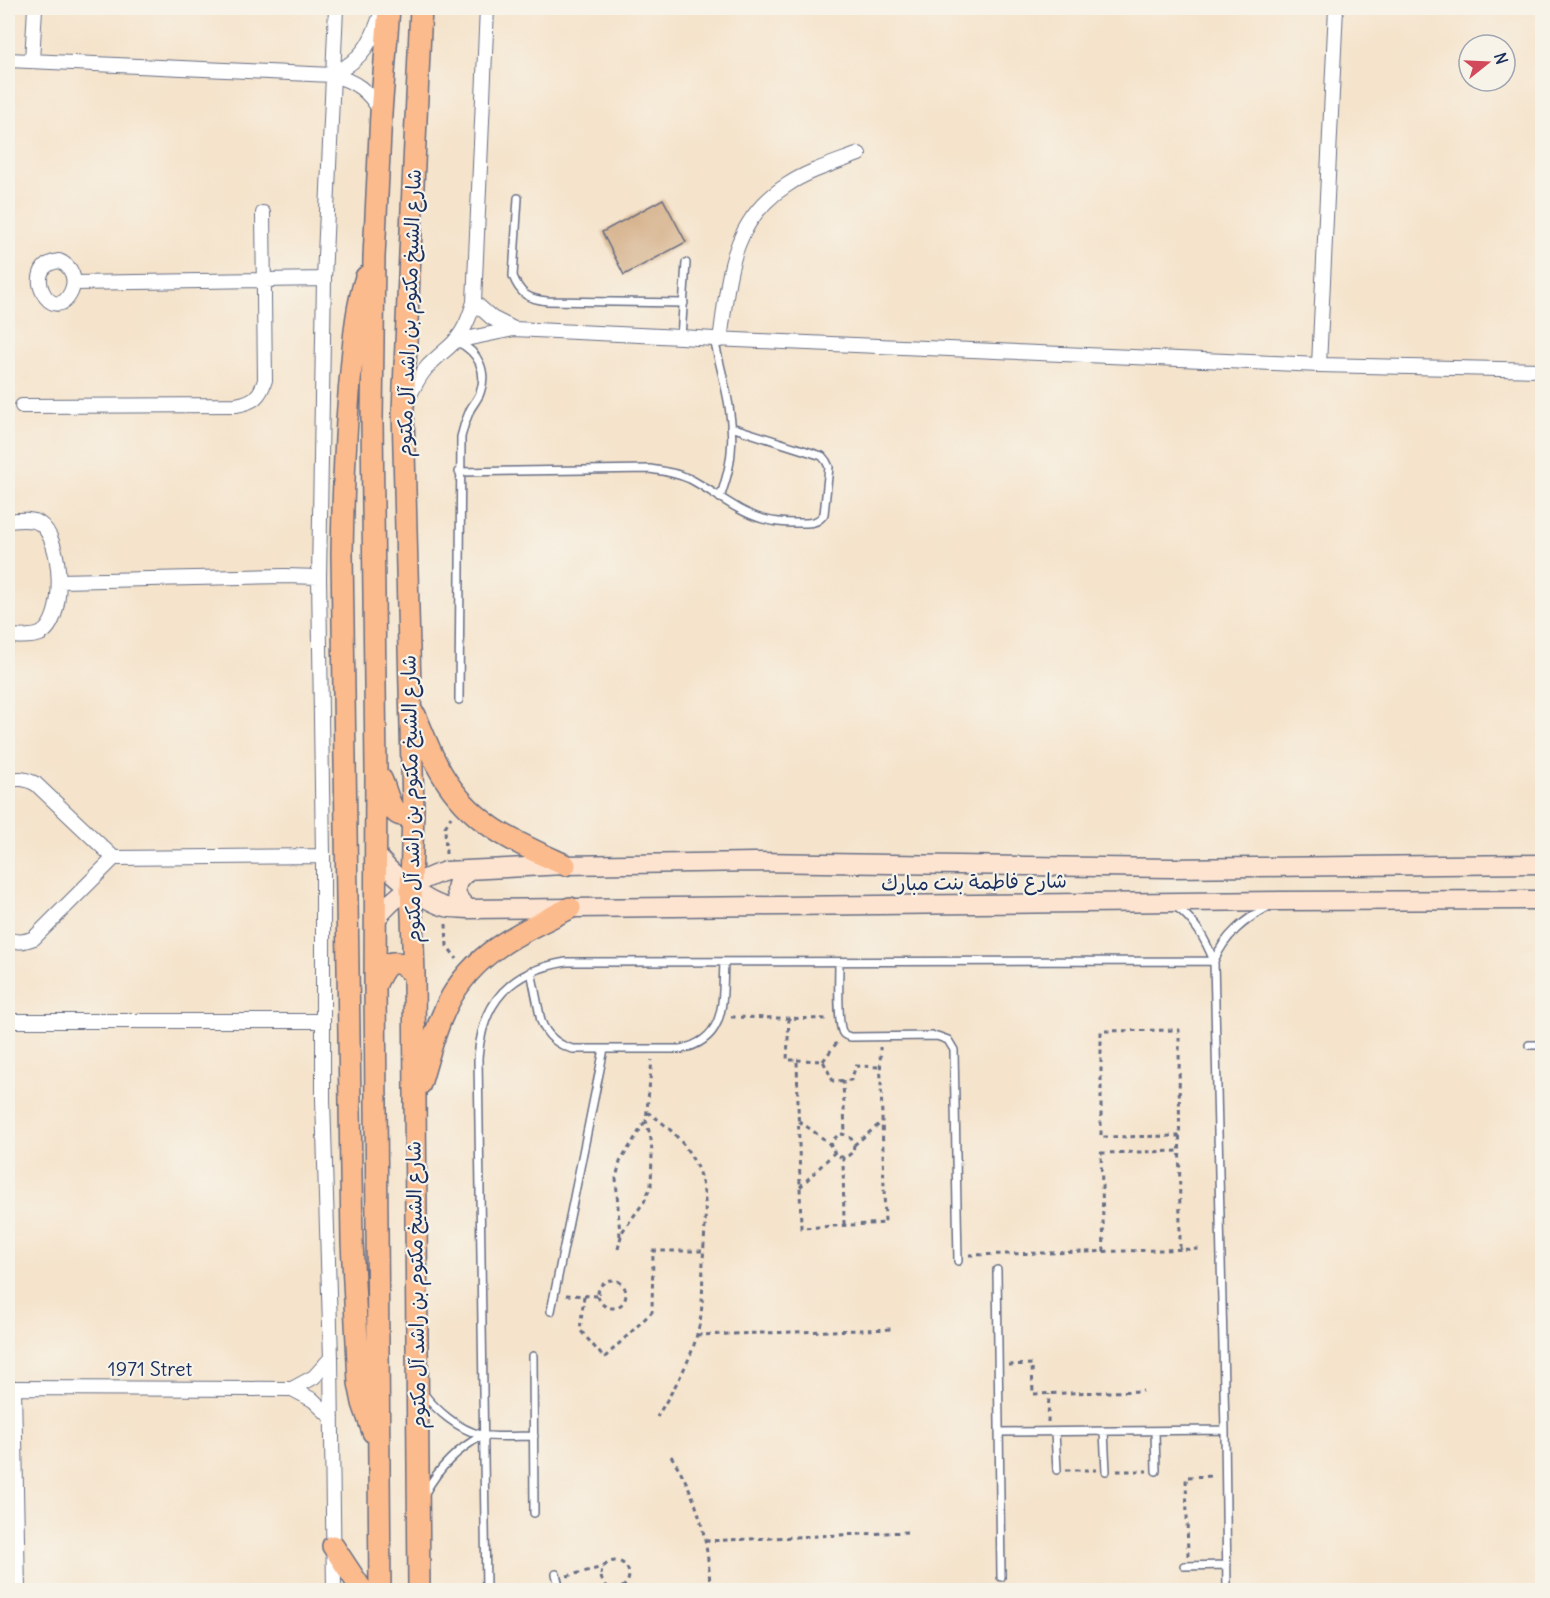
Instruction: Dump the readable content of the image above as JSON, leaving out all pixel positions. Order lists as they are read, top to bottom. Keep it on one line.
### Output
{"streets":{"main road":["شارع الشيخ مكتوم بن راشد آل مكتوم"],"street":["شارع فاطمة بنت مبارك","1971 Stret"]},"crossings":[["شارع الشيخ مكتوم بن راشد آل مكتوم","شارع فاطمة بنت مبارك"]],"north":"right"}
